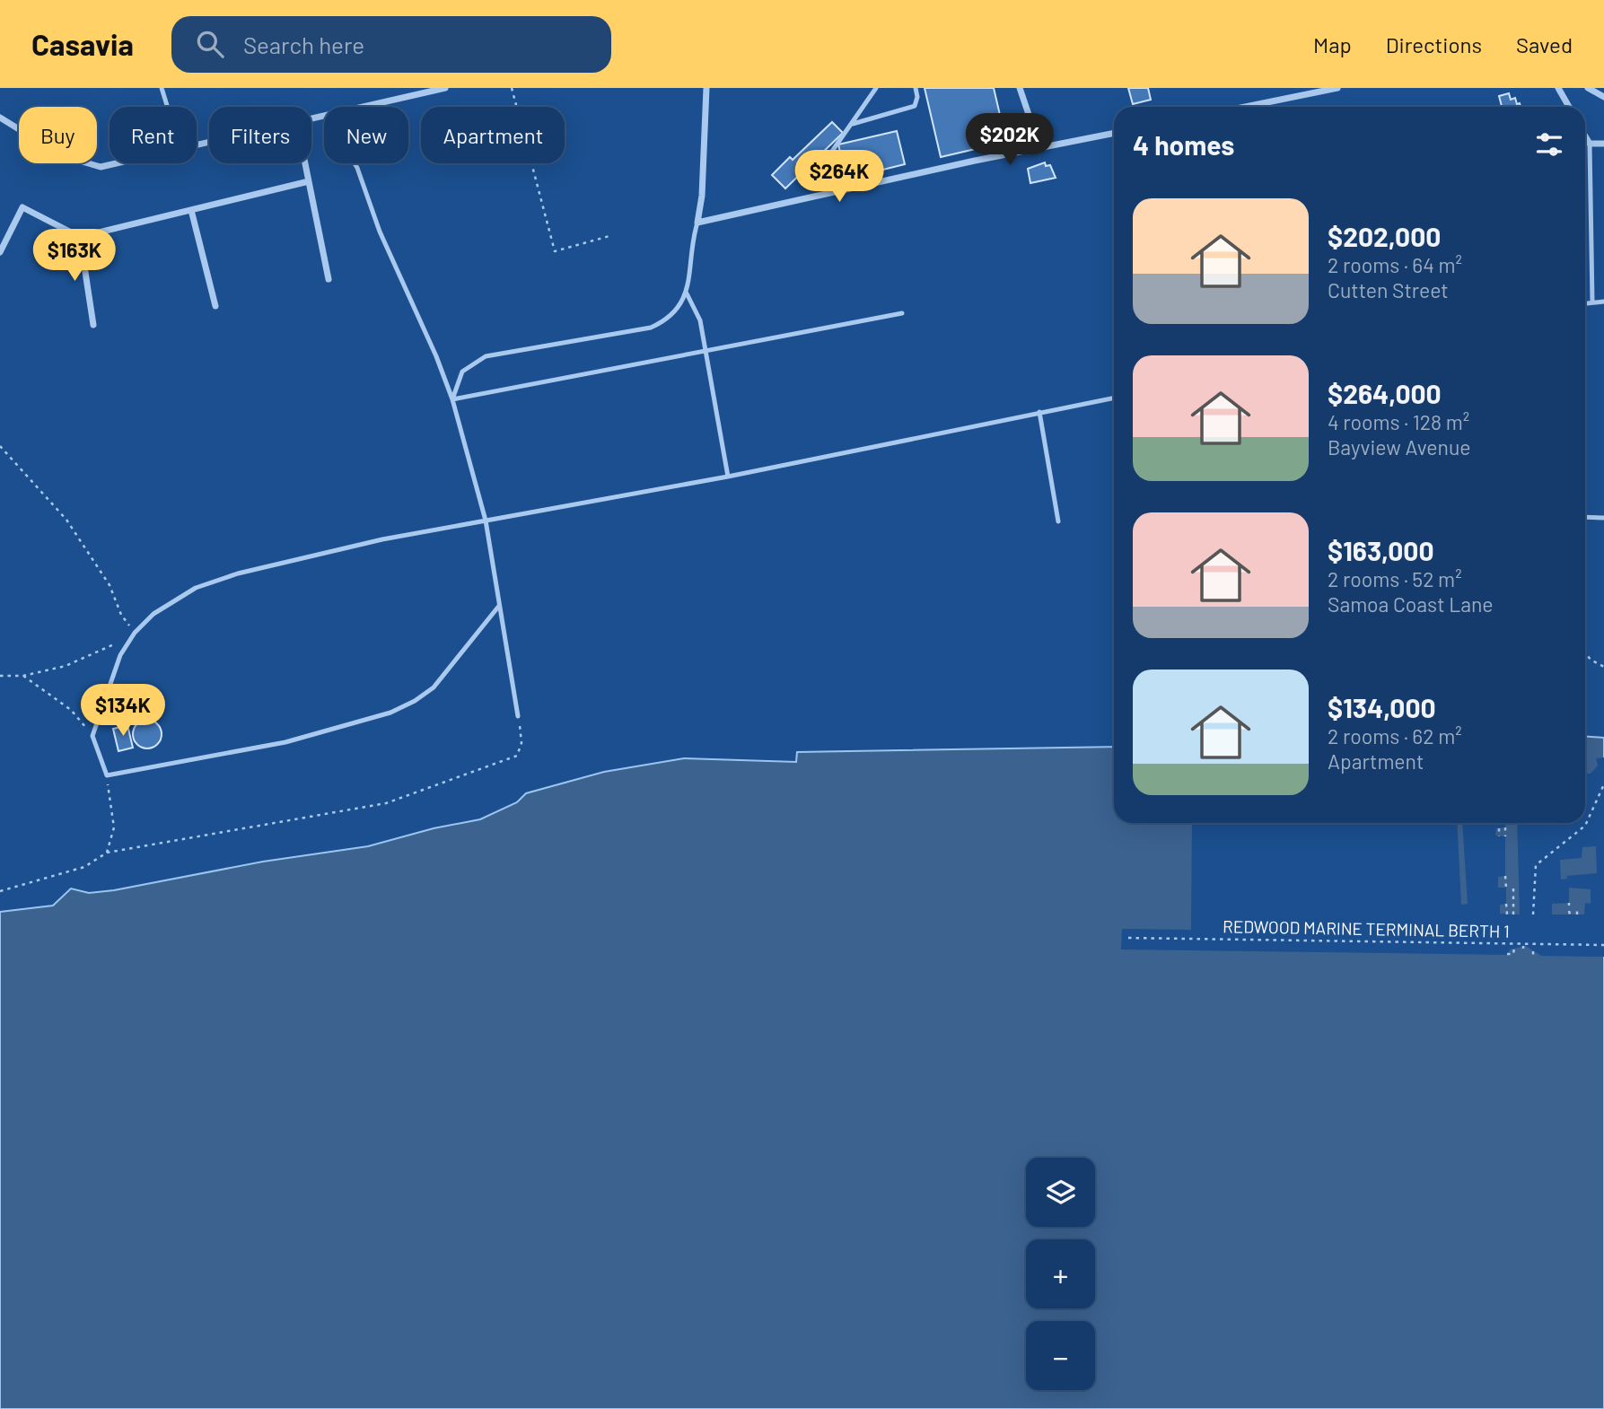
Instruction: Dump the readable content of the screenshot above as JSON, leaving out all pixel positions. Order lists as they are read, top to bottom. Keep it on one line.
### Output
{"streets":{"path":["REDWOOD MARINE TERMINAL BERTH 1"]},"page":{"header":"Casavia","search":"Search here","nav":["Map","Directions","Saved"],"chip":["Buy","Rent","Filters","New","Apartment"],"heading":"4 homes","price":["$202K","$264K","$163K","$134K"],"list":[{"name":"$202,000","note":"2 rooms · 64 m² · Cutten Street"},{"name":"$264,000","note":"4 rooms · 128 m² · Bayview Avenue"},{"name":"$163,000","note":"2 rooms · 52 m² · Samoa Coast Lane"},{"name":"$134,000","note":"2 rooms · 62 m² · Apartment"}],"map_buttons":["+","−"]}}
